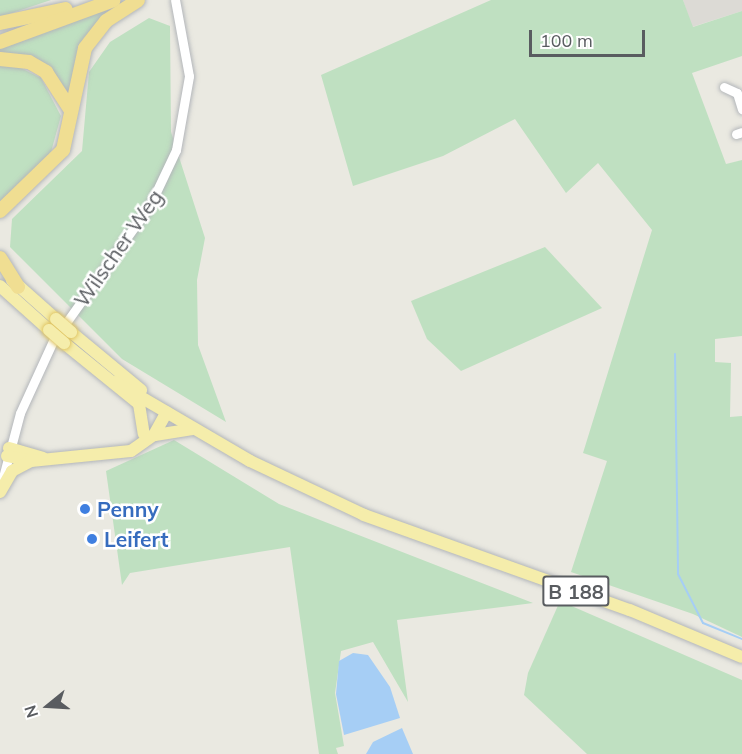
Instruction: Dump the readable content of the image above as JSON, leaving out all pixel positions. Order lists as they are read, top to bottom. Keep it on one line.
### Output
{"streets":{"main road":["B 188"],"street":["Wilscher Weg"]},"crossings":[["Wilscher Weg","B 188"]],"places":["Penny","Leifert"],"scale_bar":"100 m","north":"left"}
